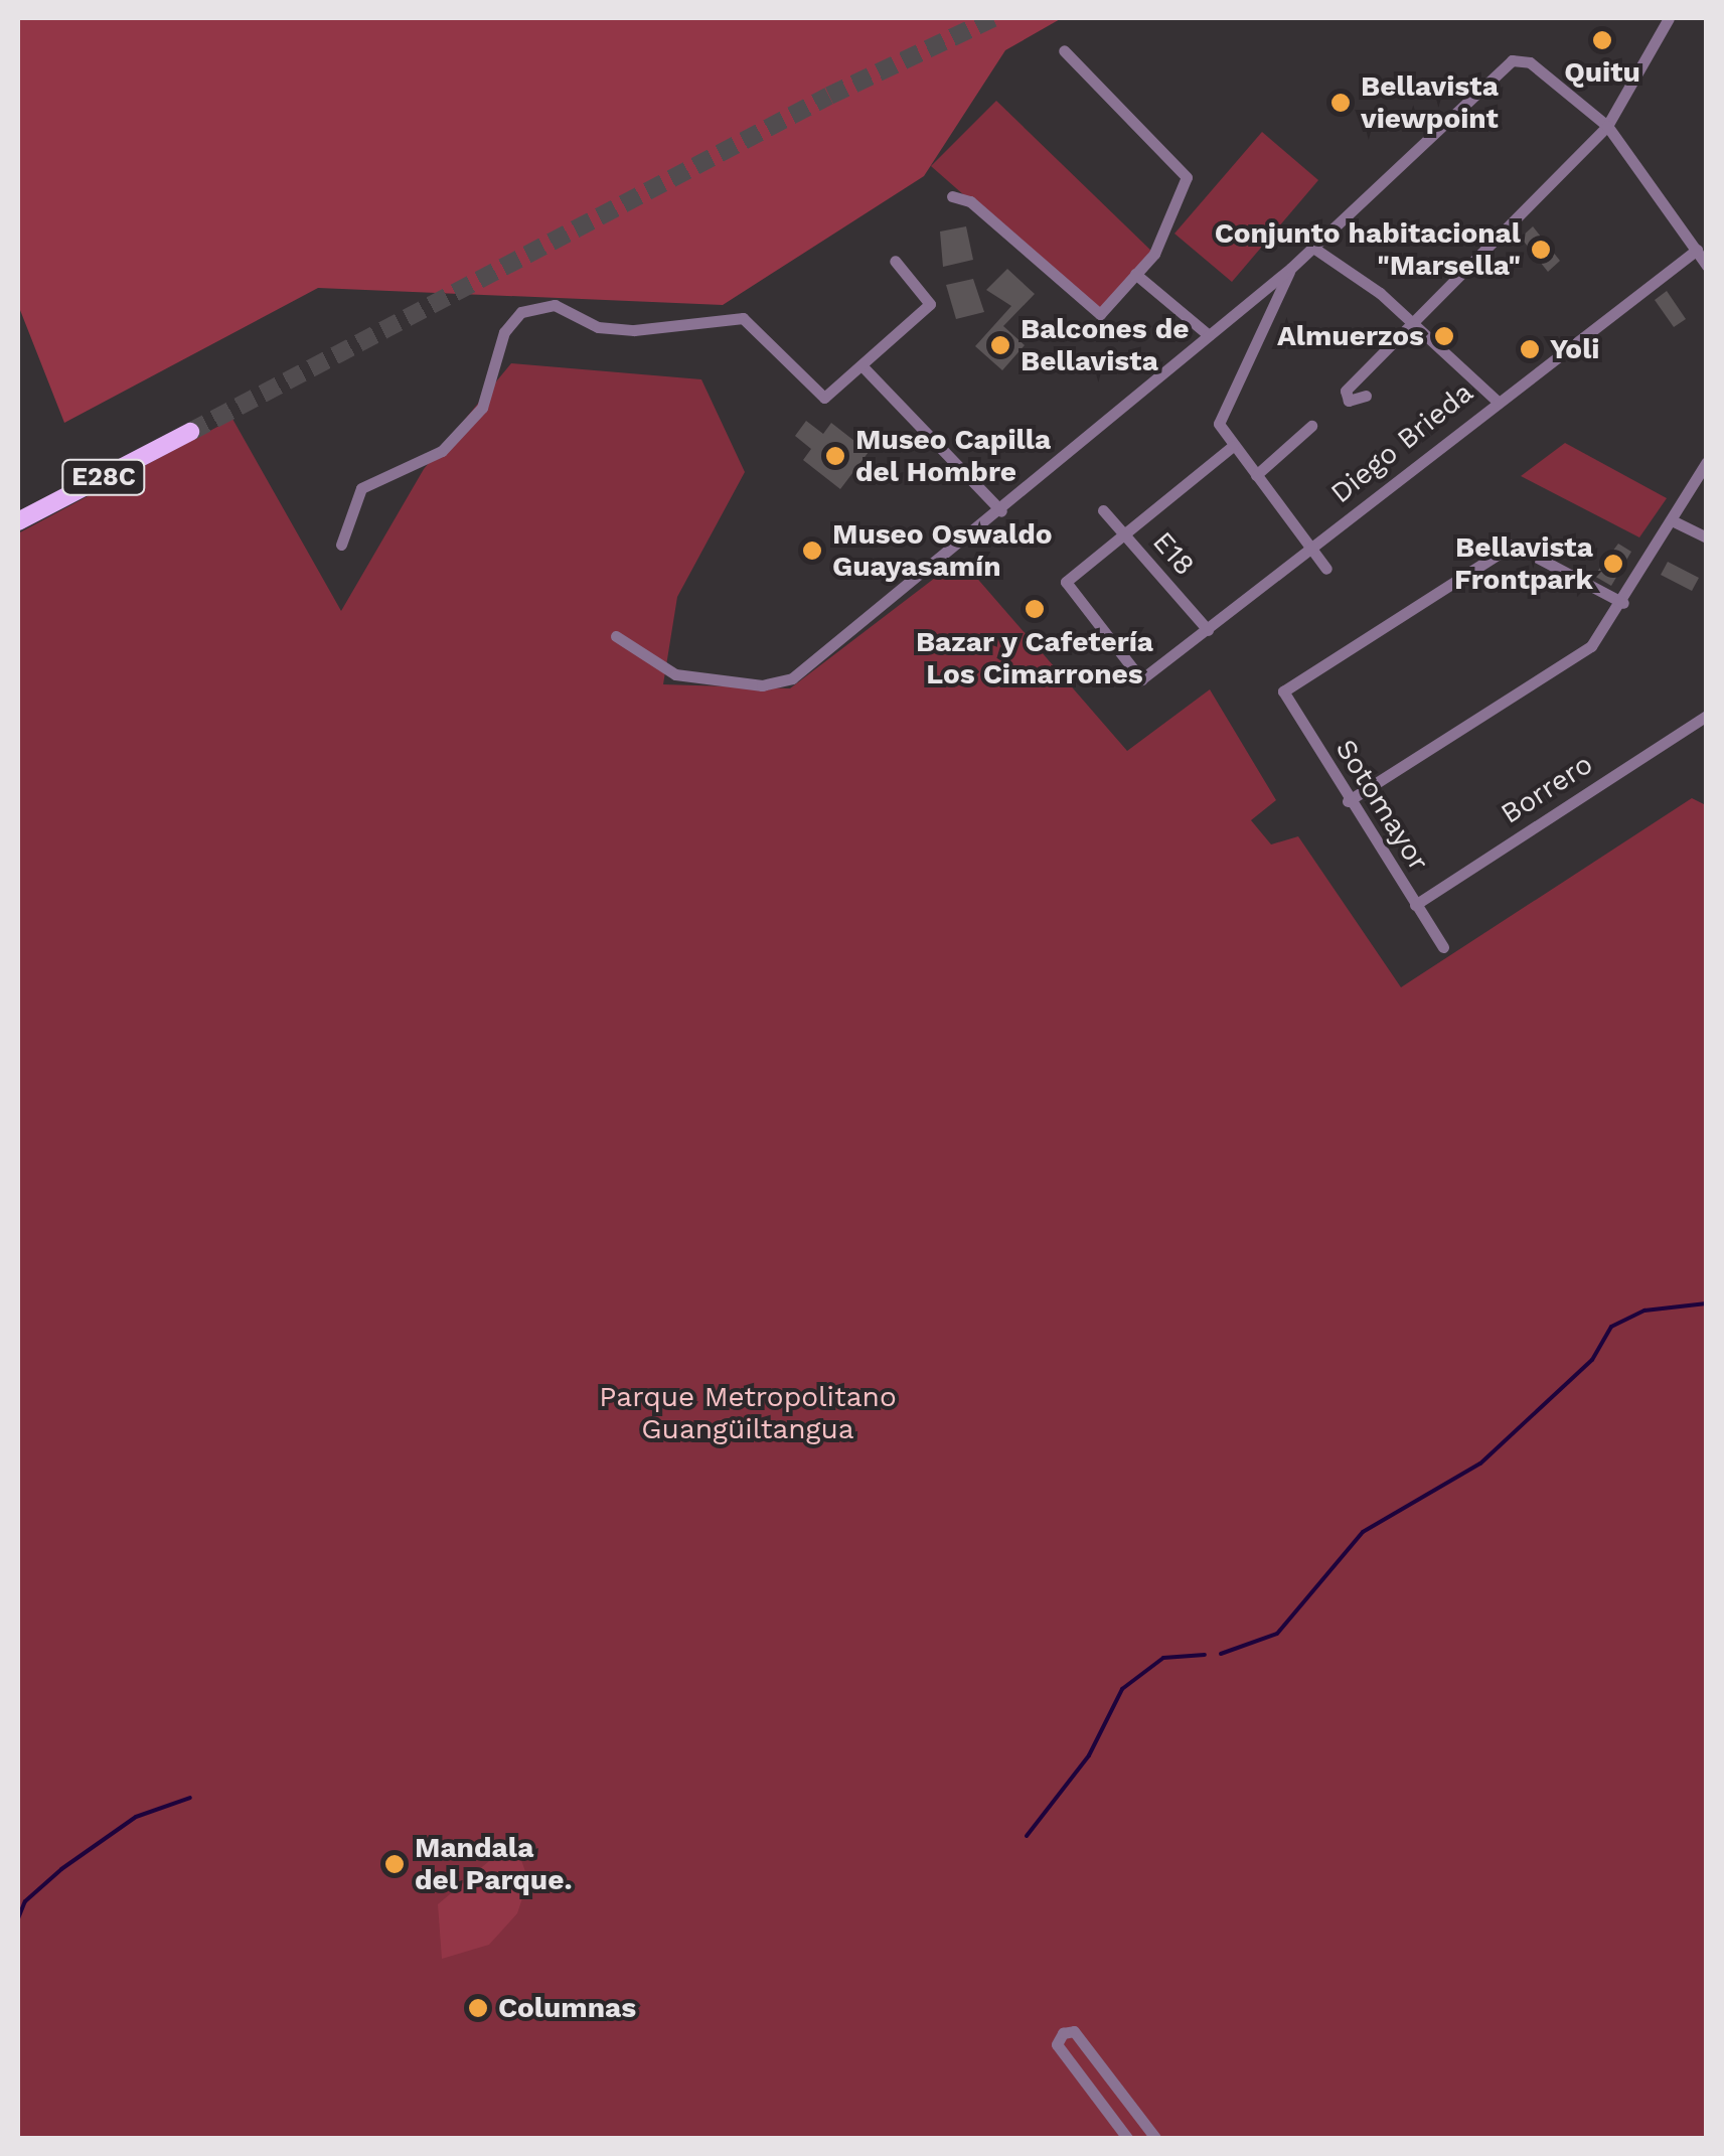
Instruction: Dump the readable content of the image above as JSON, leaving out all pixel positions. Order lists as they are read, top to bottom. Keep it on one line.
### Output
{"streets":{"main road":["E28C"],"street":["Diego Brieda","E18","Borrero","Sotomayor"]},"crossings":[["Diego Brieda","E18"],["Borrero","Sotomayor"]],"parks":["Parque Metropolitano Guangüiltangua"],"places":["Quitu","Bellavista viewpoint","Conjunto habitacional \"Marsella\"","Almuerzos","Balcones de Bellavista","Yoli","Museo Capilla del Hombre","Museo Oswaldo Guayasamín","Bellavista Frontpark","Bazar y Cafetería Los Cimarrones","Mandala del Parque.","Columnas"]}
